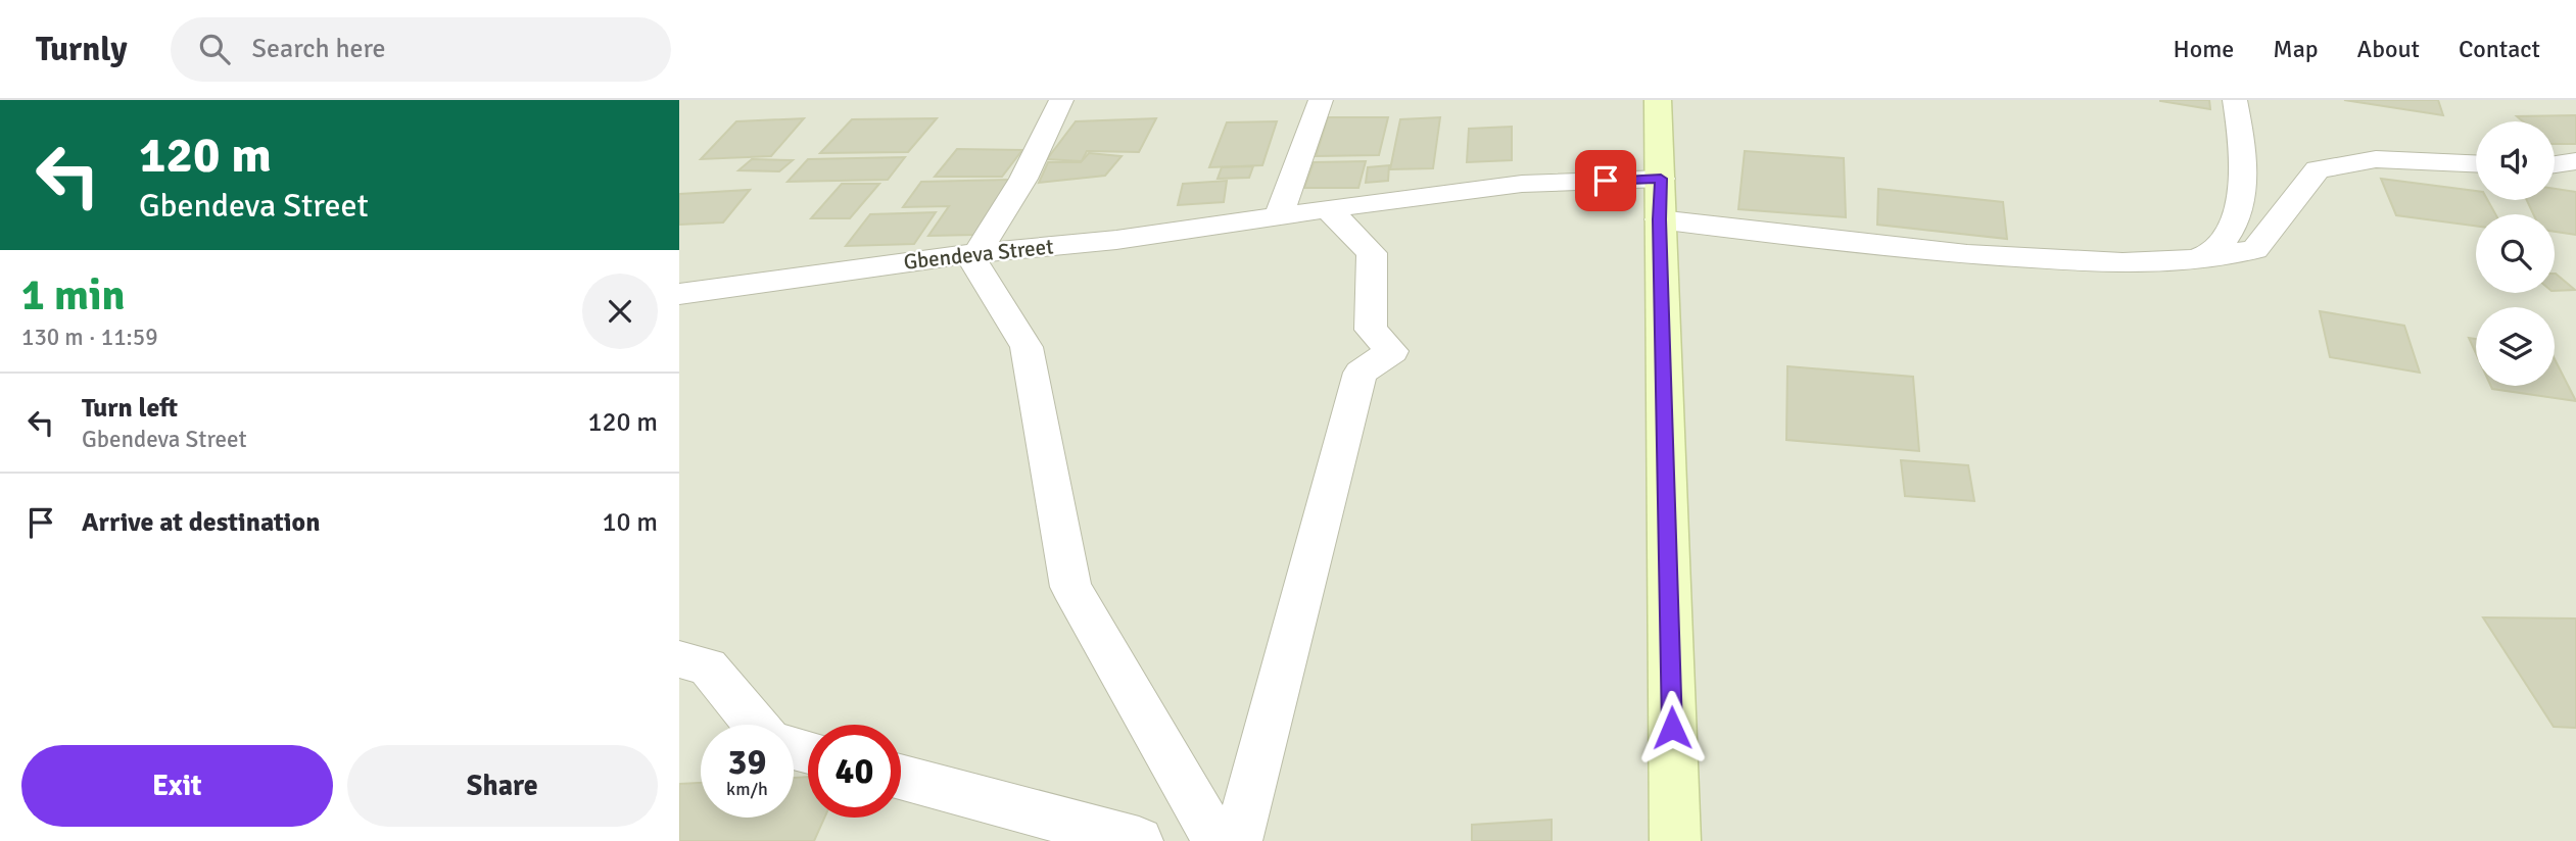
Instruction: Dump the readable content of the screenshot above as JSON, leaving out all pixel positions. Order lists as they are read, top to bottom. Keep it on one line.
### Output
{"streets":{"street":["Gbendeva Street"]},"page":{"header":"Turnly","search":"Search here","nav":["Home","Map","About","Contact"],"turn":["120 m","Gbendeva Street"],"heading":["1 min","130 m · 11:59"],"list":[{"name":"Turn left","note":"Gbendeva Street","value":"120 m"},{"name":"Arrive at destination","value":"10 m"}],"speed":"39 km/h","limit":"40","buttons":["Exit","Share"]}}
